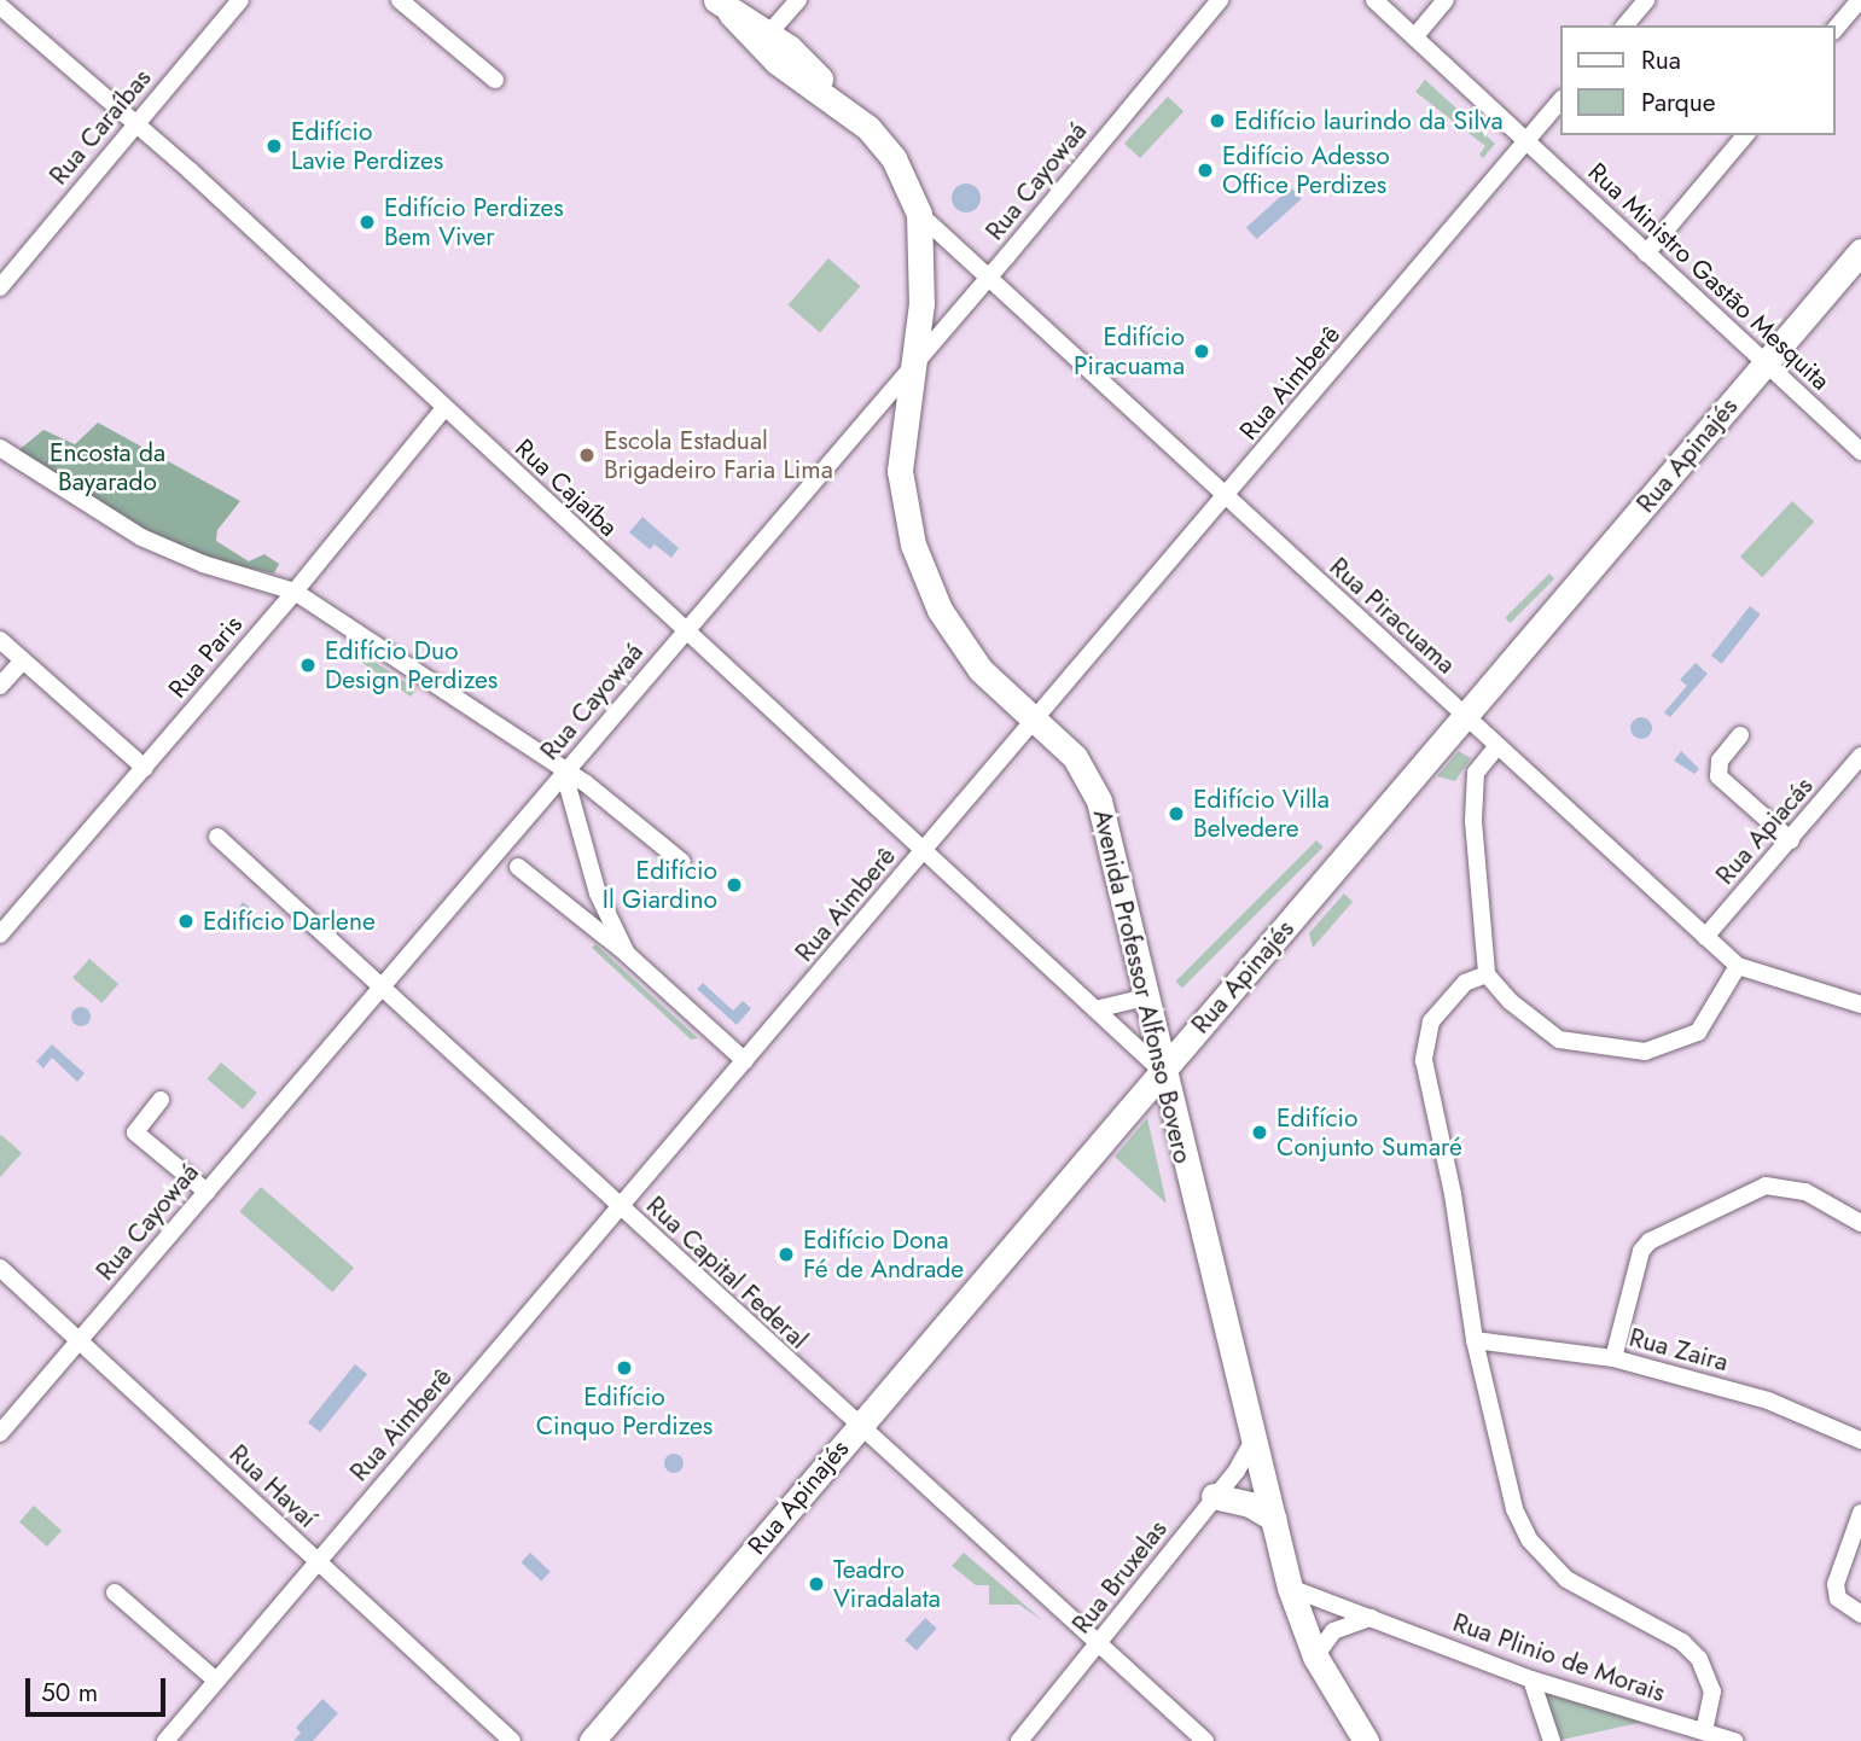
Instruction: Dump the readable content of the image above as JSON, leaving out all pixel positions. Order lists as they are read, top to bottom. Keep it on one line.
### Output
{"streets":{"main road":["Rua Apinajés","Avenida Professor Alfonso Bovero"],"street":["Rua Caraíbas","Rua Cayowaá","Rua Ministro Gastão Mesquita","Rua Aimberê","Rua Cajaíba","Rua Piracuama","Rua Paris","Rua Apiacás","Rua Capital Federal","Rua Zaira","Rua Havaí","Rua Bruxelas","Rua Plinio de Morais"]},"crossings":[["Rua Caraíbas","Rua Cajaíba"],["Rua Cayowaá","Rua Cajaíba"],["Rua Cayowaá","Rua Piracuama"],["Rua Cayowaá","Avenida Professor Alfonso Bovero"],["Rua Cayowaá","Rua Capital Federal"],["Rua Cayowaá","Rua Havaí"],["Rua Ministro Gastão Mesquita","Rua Aimberê"],["Rua Ministro Gastão Mesquita","Rua Apinajés"],["Rua Aimberê","Rua Cajaíba"],["Rua Aimberê","Rua Piracuama"],["Rua Aimberê","Avenida Professor Alfonso Bovero"],["Rua Aimberê","Rua Capital Federal"],["Rua Aimberê","Rua Havaí"],["Rua Apinajés","Rua Cajaíba"],["Rua Apinajés","Rua Piracuama"],["Rua Apinajés","Avenida Professor Alfonso Bovero"],["Rua Apinajés","Rua Capital Federal"],["Rua Cajaíba","Rua Paris"],["Rua Cajaíba","Avenida Professor Alfonso Bovero"],["Rua Piracuama","Rua Apiacás"],["Rua Piracuama","Avenida Professor Alfonso Bovero"],["Avenida Professor Alfonso Bovero","Rua Bruxelas"],["Avenida Professor Alfonso Bovero","Rua Plinio de Morais"],["Rua Capital Federal","Rua Bruxelas"]],"parks":["Encosta da Bayarado"],"places":["Edifício laurindo da Silva","Edifício Lavie Perdizes","Edifício Adesso Office Perdizes","Edifício Perdizes Bem Viver","Edifício Piracuama","Escola Estadual Brigadeiro Faria Lima","Edifício Duo Design Perdizes","Edifício Villa Belvedere","Edifício Il Giardino","Edifício Darlene","Edifício Conjunto Sumaré","Edifício Dona Fé de Andrade","Edifício Cinquo Perdizes","Teadro Viradalata"],"legend":["Rua","Parque"],"scale_bar":"50 m"}
